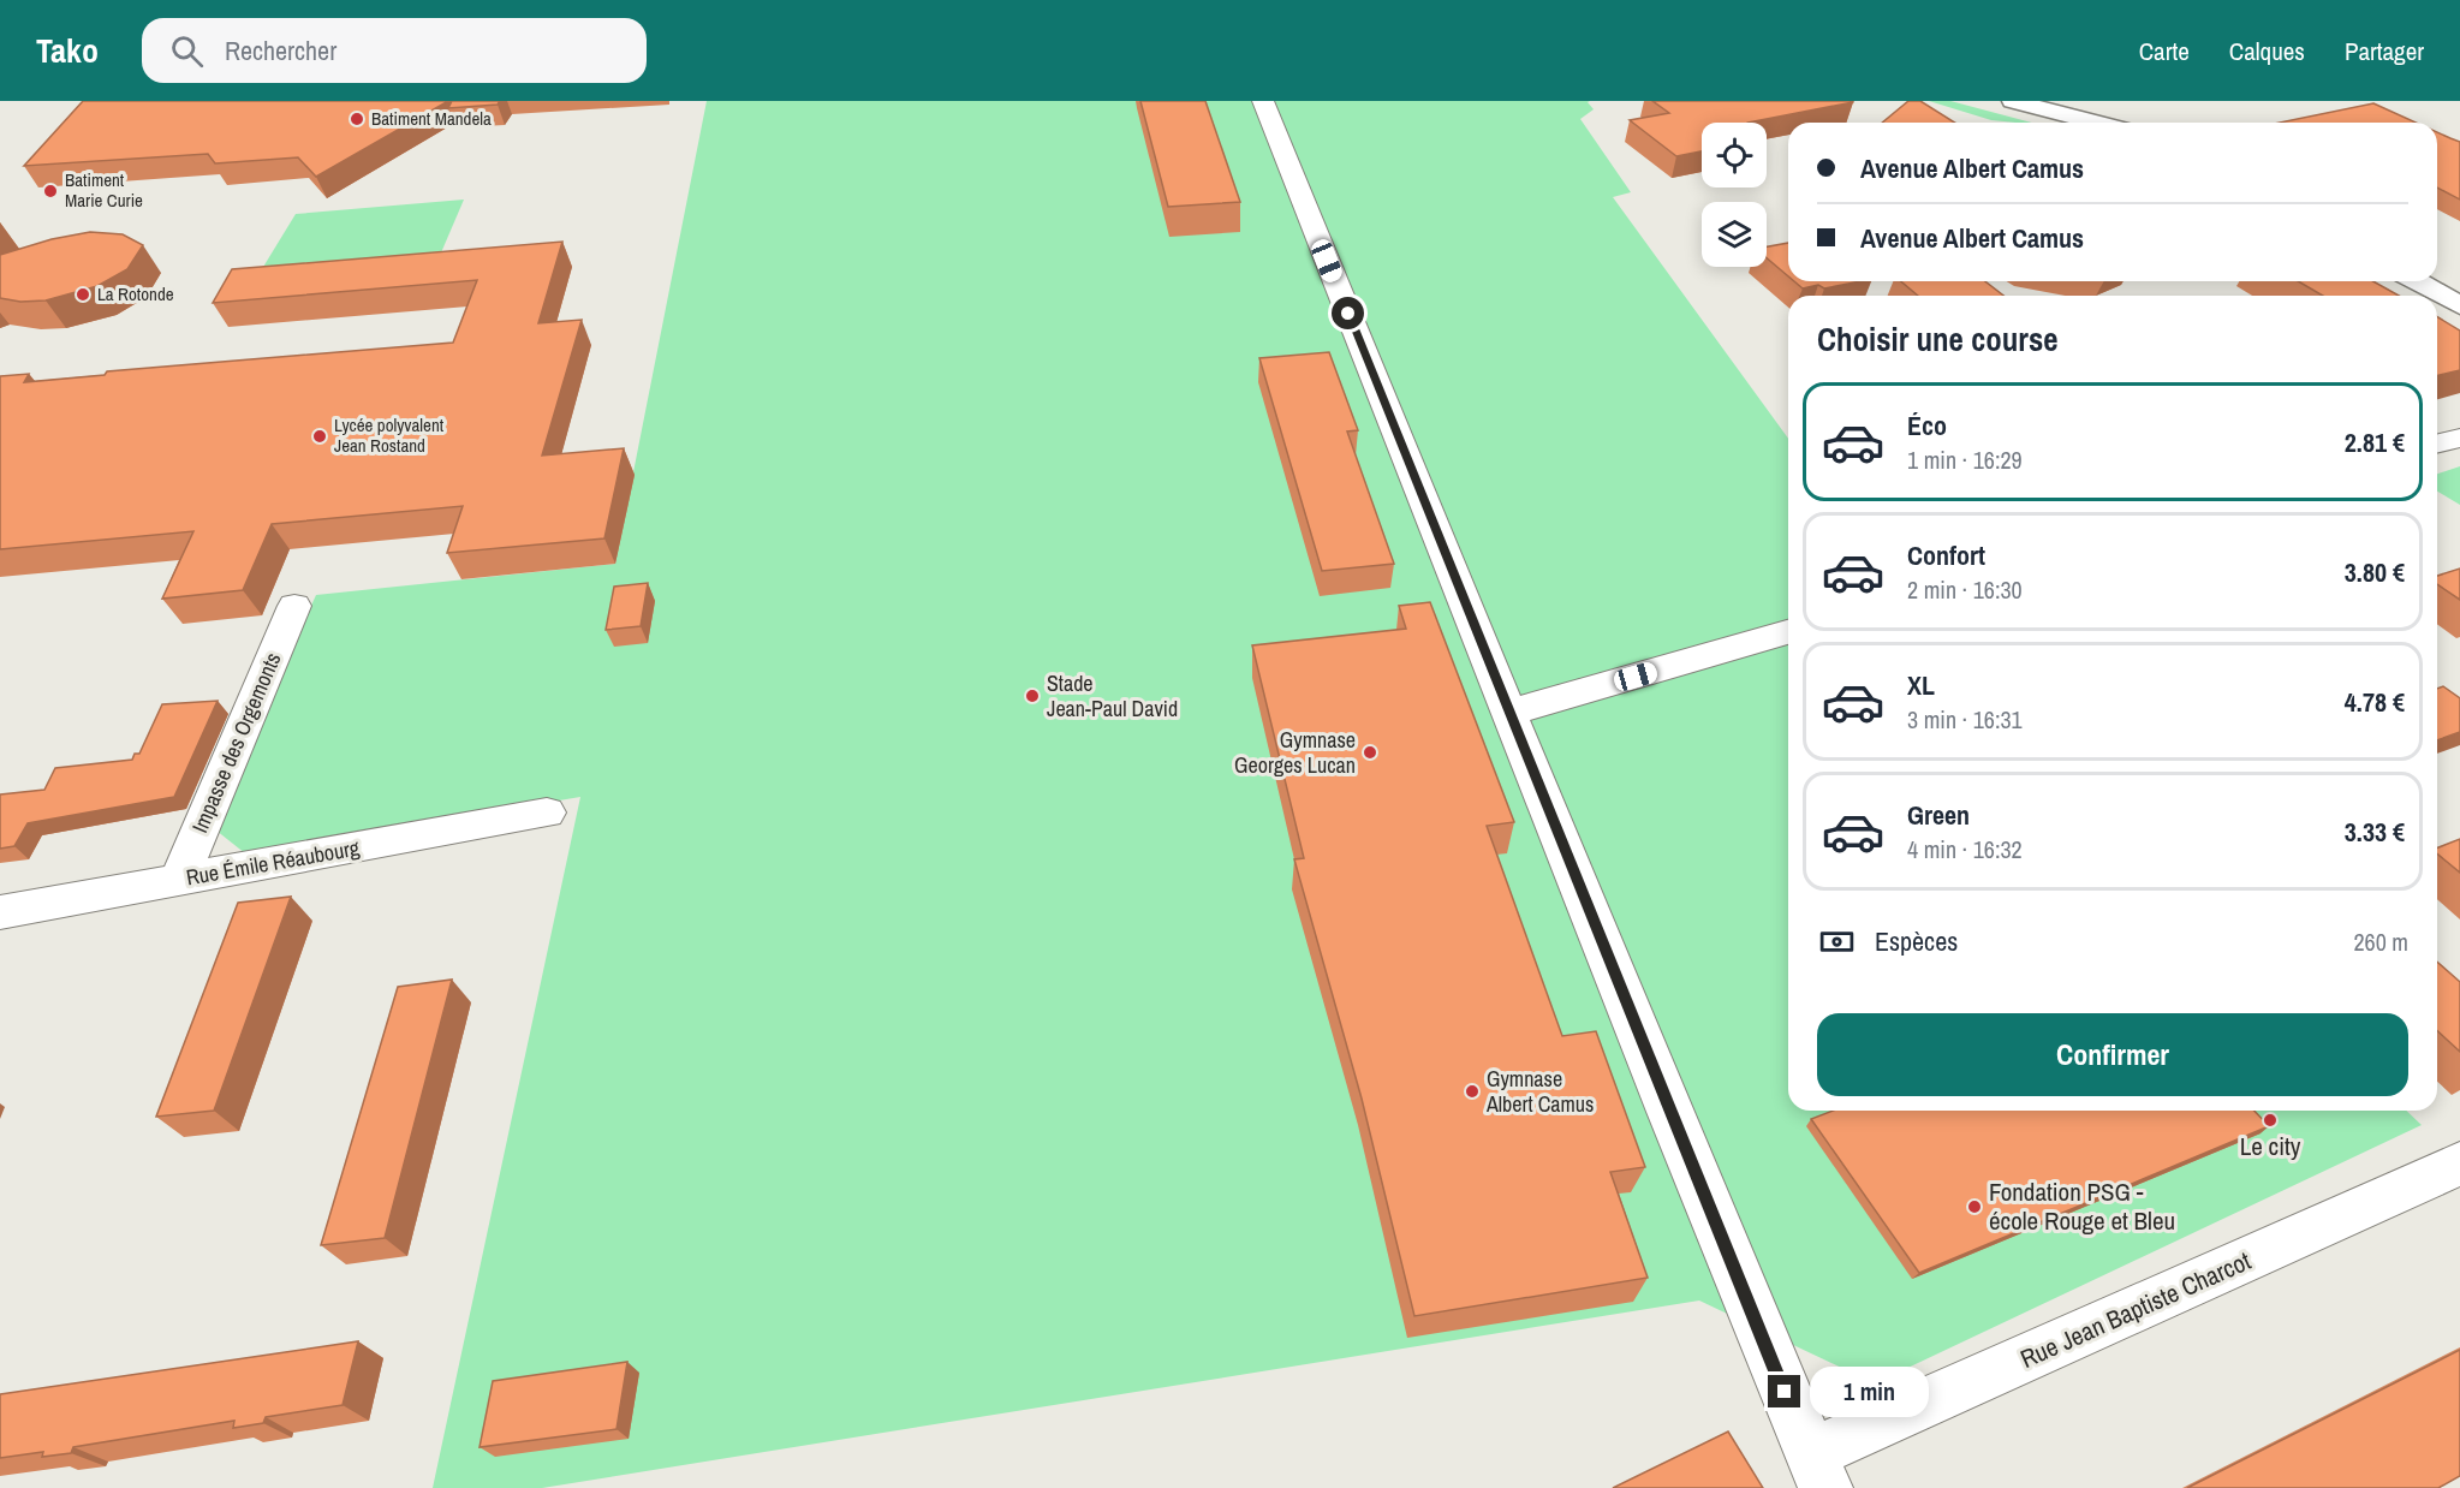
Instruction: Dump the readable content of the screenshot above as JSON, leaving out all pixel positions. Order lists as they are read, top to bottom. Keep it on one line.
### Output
{"streets":{"street":["Impasse des Orgemonts","Rue Émile Réaubourg","Rue Jean Baptiste Charcot"]},"crossings":[["Impasse des Orgemonts","Rue Émile Réaubourg"]],"places":["Batiment Mandela","Batiment Marie Curie","La Rotonde","Lycée polyvalent Jean Rostand","Stade Jean-Paul David","Gymnase Georges Lucan","Gymnase Albert Camus","Le city","Fondation PSG - école Rouge et Bleu"],"page":{"header":"Tako","search":"Rechercher","nav":["Carte","Calques","Partager"],"banner":["Avenue Albert Camus","Avenue Albert Camus"],"heading":"Choisir une course","list":[{"name":"Éco","note":"1 min · 16:29","value":"2.81 €"},{"name":"Confort","note":"2 min · 16:30","value":"3.80 €"},{"name":"XL","note":"3 min · 16:31","value":"4.78 €"},{"name":"Green","note":"4 min · 16:32","value":"3.33 €"}],"pay":["Espèces","260 m"],"buttons":"Confirmer","bubble":"1 min"}}
